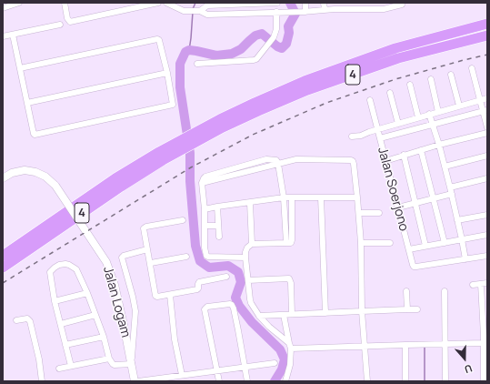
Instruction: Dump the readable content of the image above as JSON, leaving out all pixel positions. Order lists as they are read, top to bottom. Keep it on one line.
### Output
{"streets":{"highway":["4"],"street":["Jalan Soerjono","Jalan Logam"]},"north":"bottom"}
